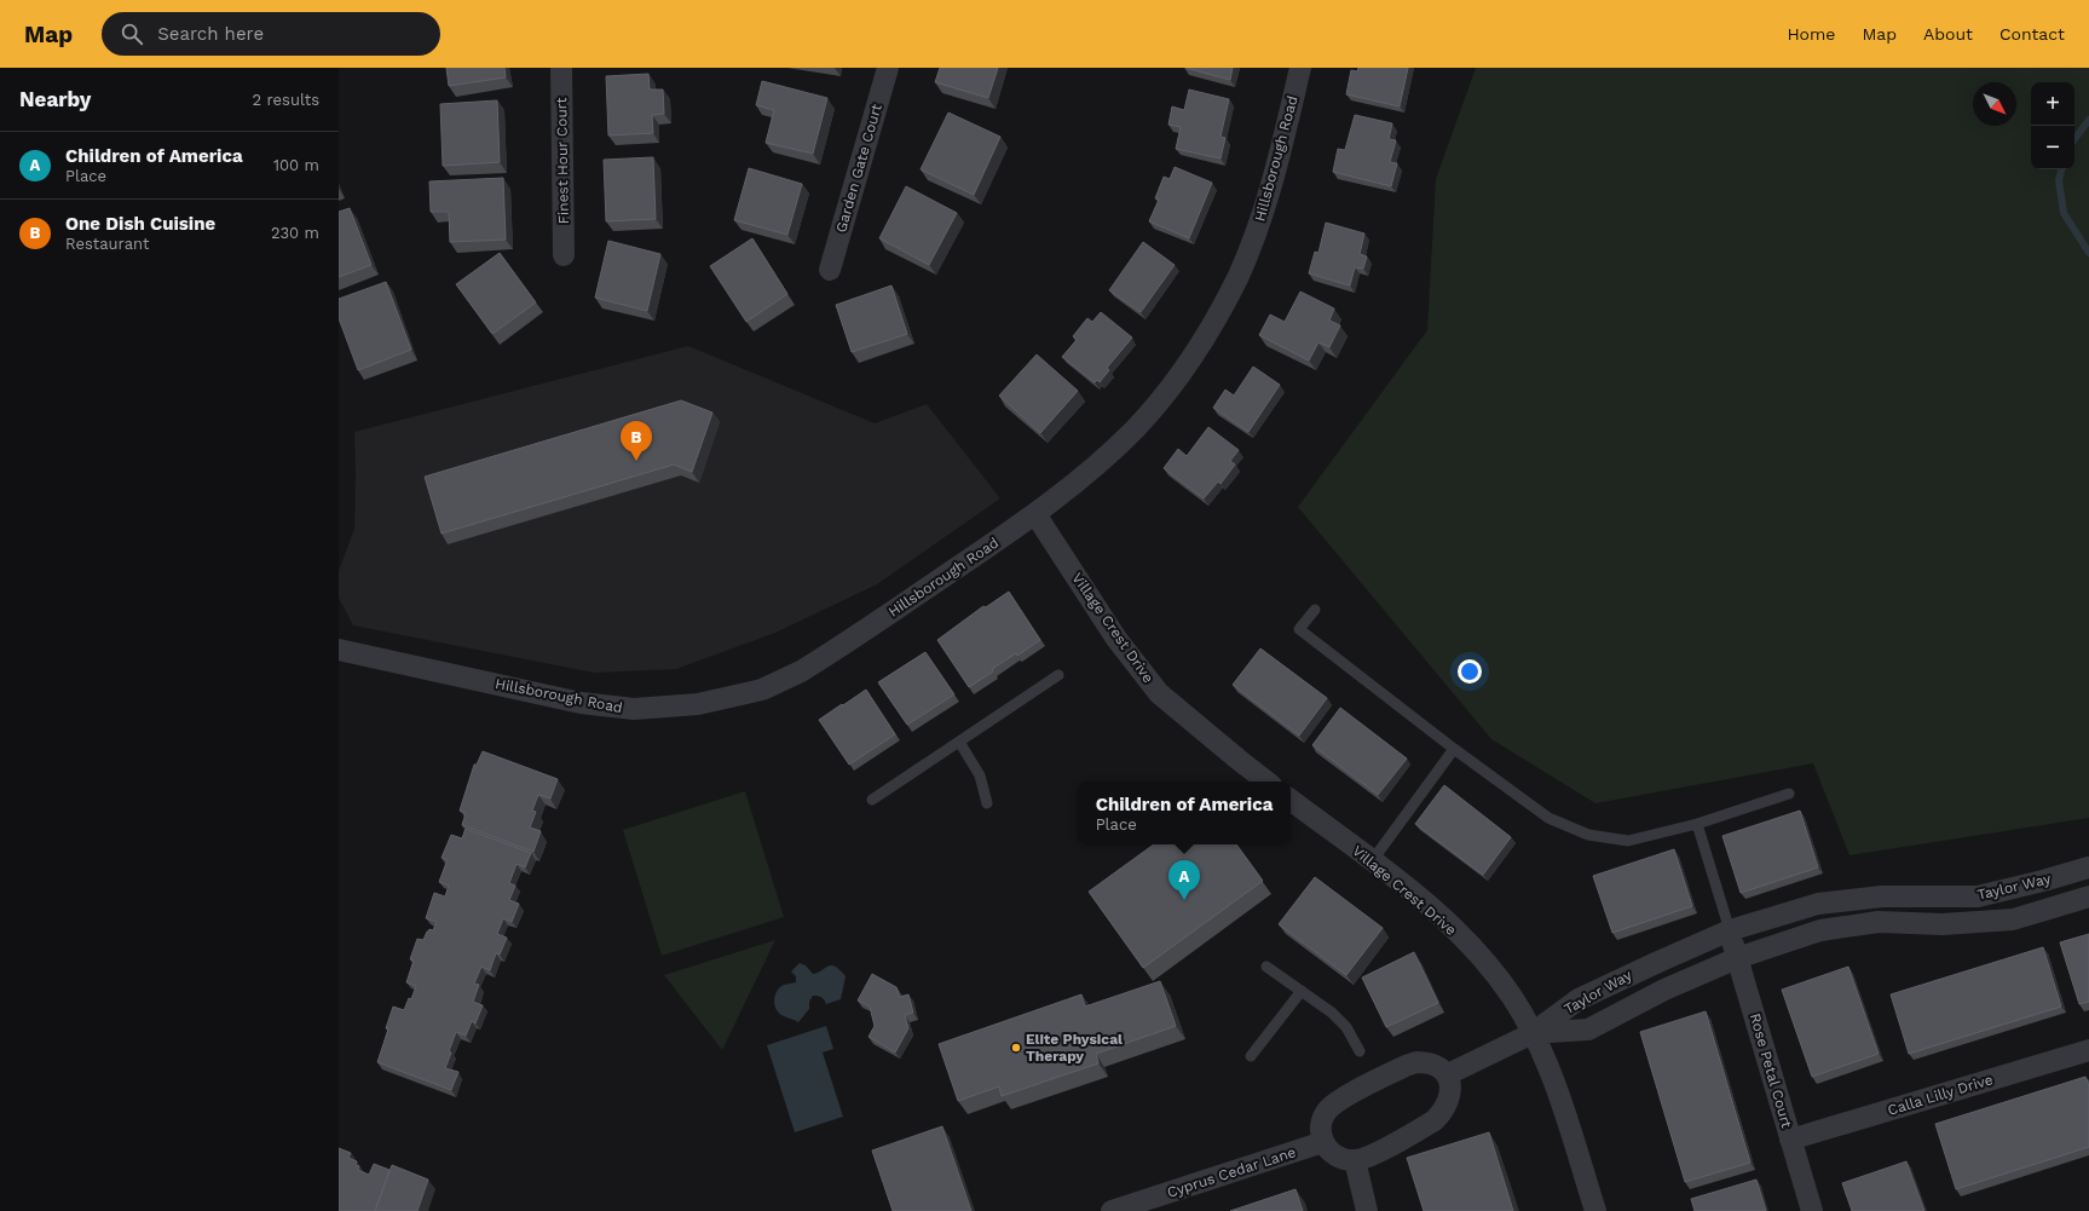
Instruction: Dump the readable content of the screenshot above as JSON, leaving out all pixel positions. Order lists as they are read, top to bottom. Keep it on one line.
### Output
{"streets":{"street":["Hillsborough Road","Finest Hour Court","Garden Gate Court","Village Crest Drive","Taylor Way","Rose Petal Court","Calla Lilly Drive","Cyprus Cedar Lane"]},"crossings":[["Hillsborough Road","Village Crest Drive"],["Village Crest Drive","Taylor Way"],["Taylor Way","Rose Petal Court"],["Rose Petal Court","Calla Lilly Drive"]],"places":["Elite Physical Therapy"],"north":"bottom right","page":{"header":"Map","search":"Search here","nav":["Home","Map","About","Contact"],"heading":["Nearby","2 results"],"map_buttons":["+","−"],"list":[{"mark":"A","name":"Children of America","note":"Place","value":"100 m"},{"mark":"B","name":"One Dish Cuisine","note":"Restaurant","value":"230 m"}],"pins":["B","A"],"popup":["Children of America","Place"]}}
